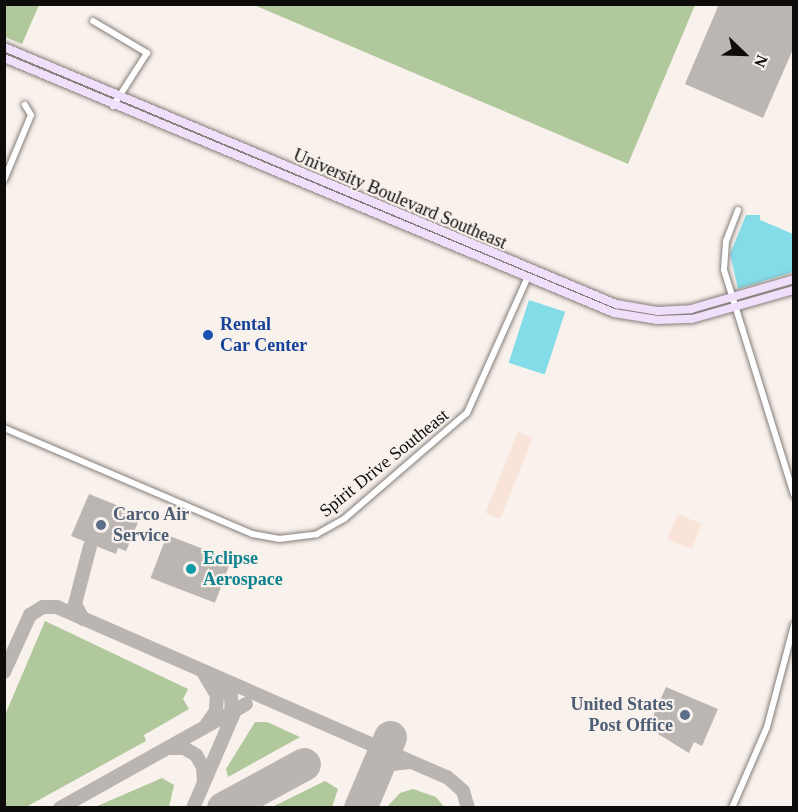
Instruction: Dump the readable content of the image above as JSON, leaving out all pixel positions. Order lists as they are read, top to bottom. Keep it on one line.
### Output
{"streets":{"main road":["University Boulevard Southeast","Spirit Drive Southeast"]},"crossings":[["University Boulevard Southeast","Spirit Drive Southeast"]],"places":["Rental Car Center","Carco Air Service","Eclipse Aerospace","United States Post Office"],"north":"bottom right"}
